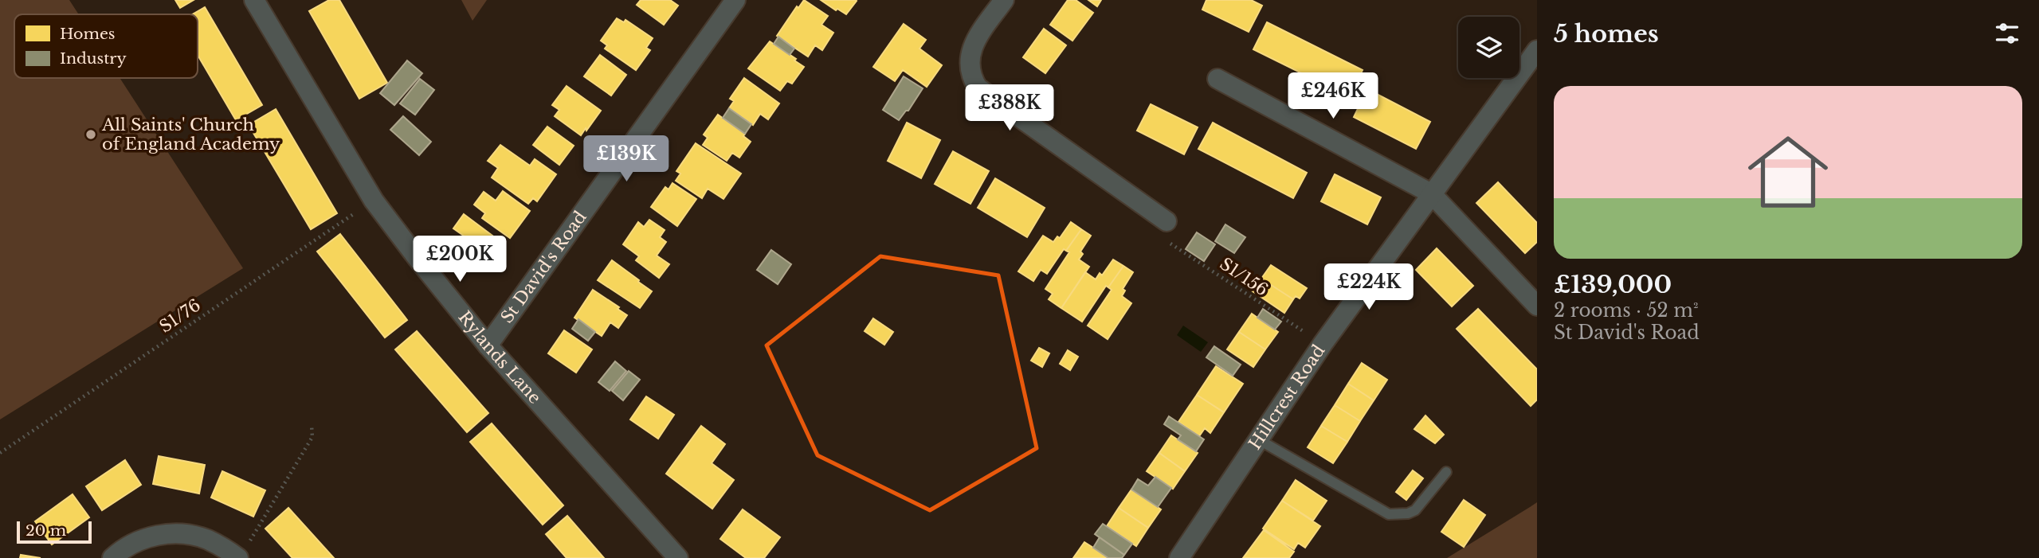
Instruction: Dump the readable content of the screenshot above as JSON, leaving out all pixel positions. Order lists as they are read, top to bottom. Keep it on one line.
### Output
{"streets":{"street":["St David's Road","Rylands Lane","Hillcrest Road"],"path":["S1/156","S1/76"]},"crossings":[["St David's Road","Rylands Lane"],["S1/156","Hillcrest Road"],["S1/76","Rylands Lane"]],"places":["All Saints' Church of England Academy"],"legend":["Homes","Industry"],"scale_bar":"20 m","page":{"heading":"5 homes","list":[{"name":"£139,000","note":"2 rooms · 52 m² · St David's Road"}],"price":["£246K","£388K","£139K","£200K","£224K"],"scale":"20 m"}}
